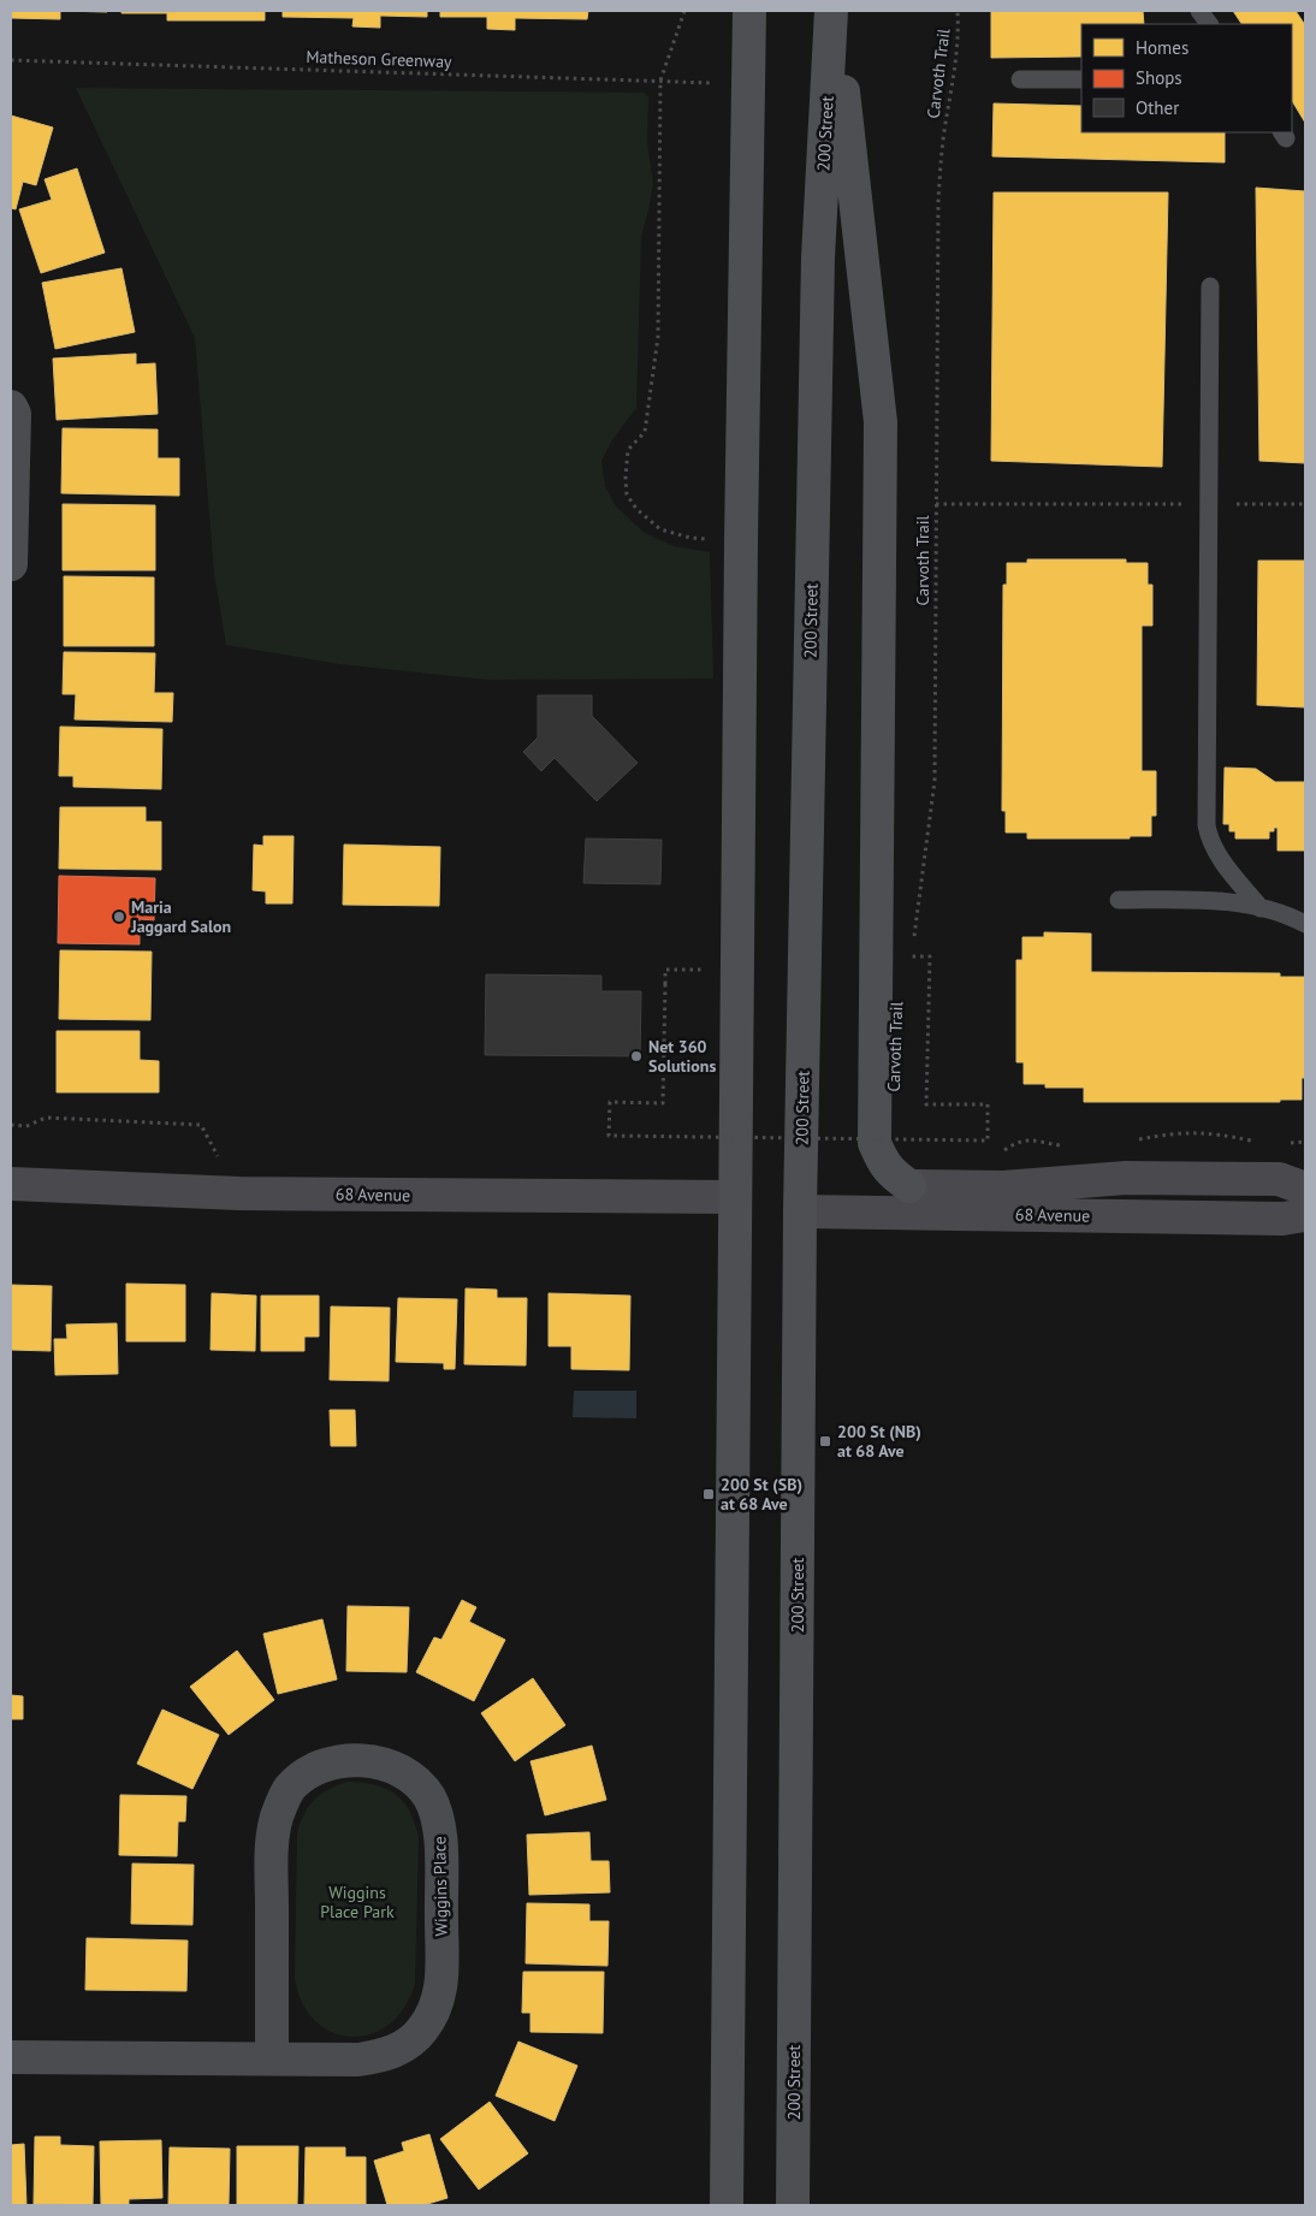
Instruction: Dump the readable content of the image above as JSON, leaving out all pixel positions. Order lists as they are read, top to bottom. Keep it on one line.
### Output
{"streets":{"main road":["200 Street"],"street":["68 Avenue","Wiggins Place"],"path":["Matheson Greenway","Carvoth Trail"]},"crossings":[["200 Street","68 Avenue"]],"parks":["Wiggins Place Park"],"places":{"other":["Maria Jaggard Salon","Net 360 Solutions"],"transit":["200 St (NB) at 68 Ave","200 St (SB) at 68 Ave"]},"legend":["Homes","Shops","Other"]}
